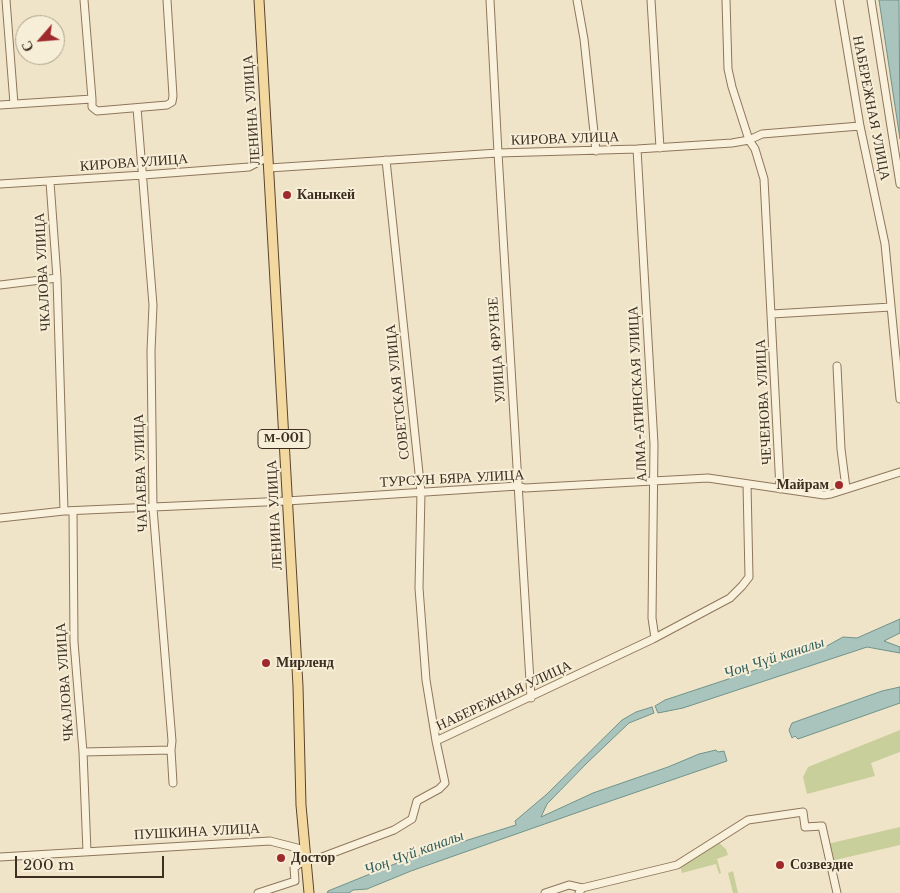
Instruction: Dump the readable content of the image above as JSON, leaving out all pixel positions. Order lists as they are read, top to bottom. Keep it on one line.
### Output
{"streets":{"main road":["ЛЕНИНА УЛИЦА","М-001"],"street":["НАБЕРЕЖНАЯ УЛИЦА","КИРОВА УЛИЦА","ЧКАЛОВА УЛИЦА","УЛИЦА ФРУНЗЕ","СОВЕТСКАЯ УЛИЦА","АЛМА-АТИНСКАЯ УЛИЦА","ЧЕЧЕНОВА УЛИЦА","ЧАПАЕВА УЛИЦА","ТУРСУН БЯРА УЛИЦА","ПУШКИНА УЛИЦА"]},"crossings":[["НАБЕРЕЖНАЯ УЛИЦА","КИРОВА УЛИЦА"],["НАБЕРЕЖНАЯ УЛИЦА","УЛИЦА ФРУНЗЕ"],["НАБЕРЕЖНАЯ УЛИЦА","СОВЕТСКАЯ УЛИЦА"],["НАБЕРЕЖНАЯ УЛИЦА","АЛМА-АТИНСКАЯ УЛИЦА"],["НАБЕРЕЖНАЯ УЛИЦА","ТУРСУН БЯРА УЛИЦА"],["ЛЕНИНА УЛИЦА","КИРОВА УЛИЦА"],["ЛЕНИНА УЛИЦА","ТУРСУН БЯРА УЛИЦА"],["ЛЕНИНА УЛИЦА","ПУШКИНА УЛИЦА"],["КИРОВА УЛИЦА","ЧКАЛОВА УЛИЦА"],["КИРОВА УЛИЦА","УЛИЦА ФРУНЗЕ"],["КИРОВА УЛИЦА","СОВЕТСКАЯ УЛИЦА"],["КИРОВА УЛИЦА","АЛМА-АТИНСКАЯ УЛИЦА"],["КИРОВА УЛИЦА","ЧЕЧЕНОВА УЛИЦА"],["КИРОВА УЛИЦА","ЧАПАЕВА УЛИЦА"],["ЧКАЛОВА УЛИЦА","ТУРСУН БЯРА УЛИЦА"],["ЧКАЛОВА УЛИЦА","ПУШКИНА УЛИЦА"],["УЛИЦА ФРУНЗЕ","ТУРСУН БЯРА УЛИЦА"],["СОВЕТСКАЯ УЛИЦА","ТУРСУН БЯРА УЛИЦА"],["АЛМА-АТИНСКАЯ УЛИЦА","ТУРСУН БЯРА УЛИЦА"],["ЧЕЧЕНОВА УЛИЦА","ТУРСУН БЯРА УЛИЦА"],["ЧАПАЕВА УЛИЦА","ТУРСУН БЯРА УЛИЦА"]],"water":["Чоң Чүй каналы"],"places":["Каныкей","Майрам","Мирленд","Достор","Созвездие"],"scale_bar":"200 m","north":"bottom left"}
